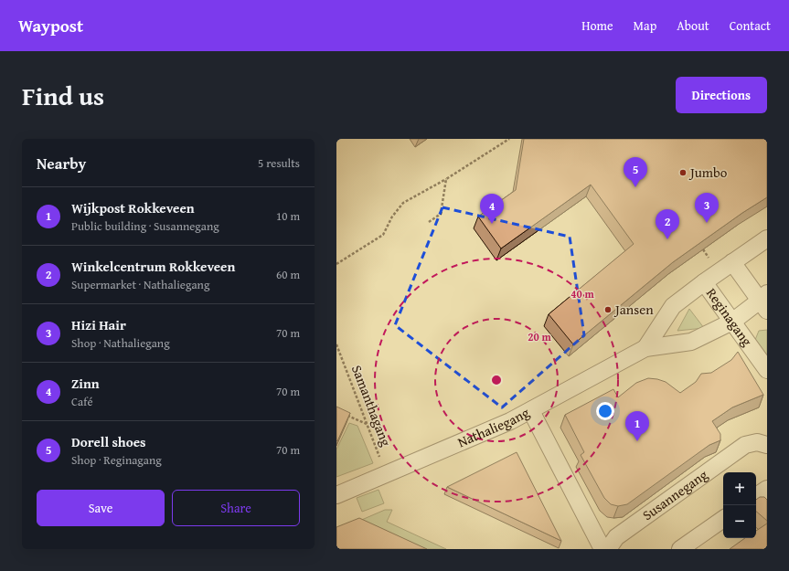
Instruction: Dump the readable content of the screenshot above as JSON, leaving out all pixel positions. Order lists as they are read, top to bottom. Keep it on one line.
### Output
{"streets":{"street":["Reginagang","Nathaliegang","Susannegang"],"path":["Samanthagang"]},"crossings":[["Reginagang","Nathaliegang"],["Samanthagang","Nathaliegang"]],"places":["Jumbo","Jansen"],"page":{"header":"Waypost","nav":["Home","Map","About","Contact"],"title":"Find us","buttons":["Directions",["Save","Share"]],"heading":["Nearby","5 results"],"pins":["5","3","4","2","1"],"list":[{"mark":"1","name":"Wijkpost Rokkeveen","note":"Public building · Susannegang","value":"10 m"},{"mark":"2","name":"Winkelcentrum Rokkeveen","note":"Supermarket · Nathaliegang","value":"60 m"},{"mark":"3","name":"Hizi Hair","note":"Shop · Nathaliegang","value":"70 m"},{"mark":"4","name":"Zinn","note":"Café","value":"70 m"},{"mark":"5","name":"Dorell shoes","note":"Shop · Reginagang","value":"70 m"}],"map_buttons":["+","−"]},"rings":["40 m","20 m"]}
